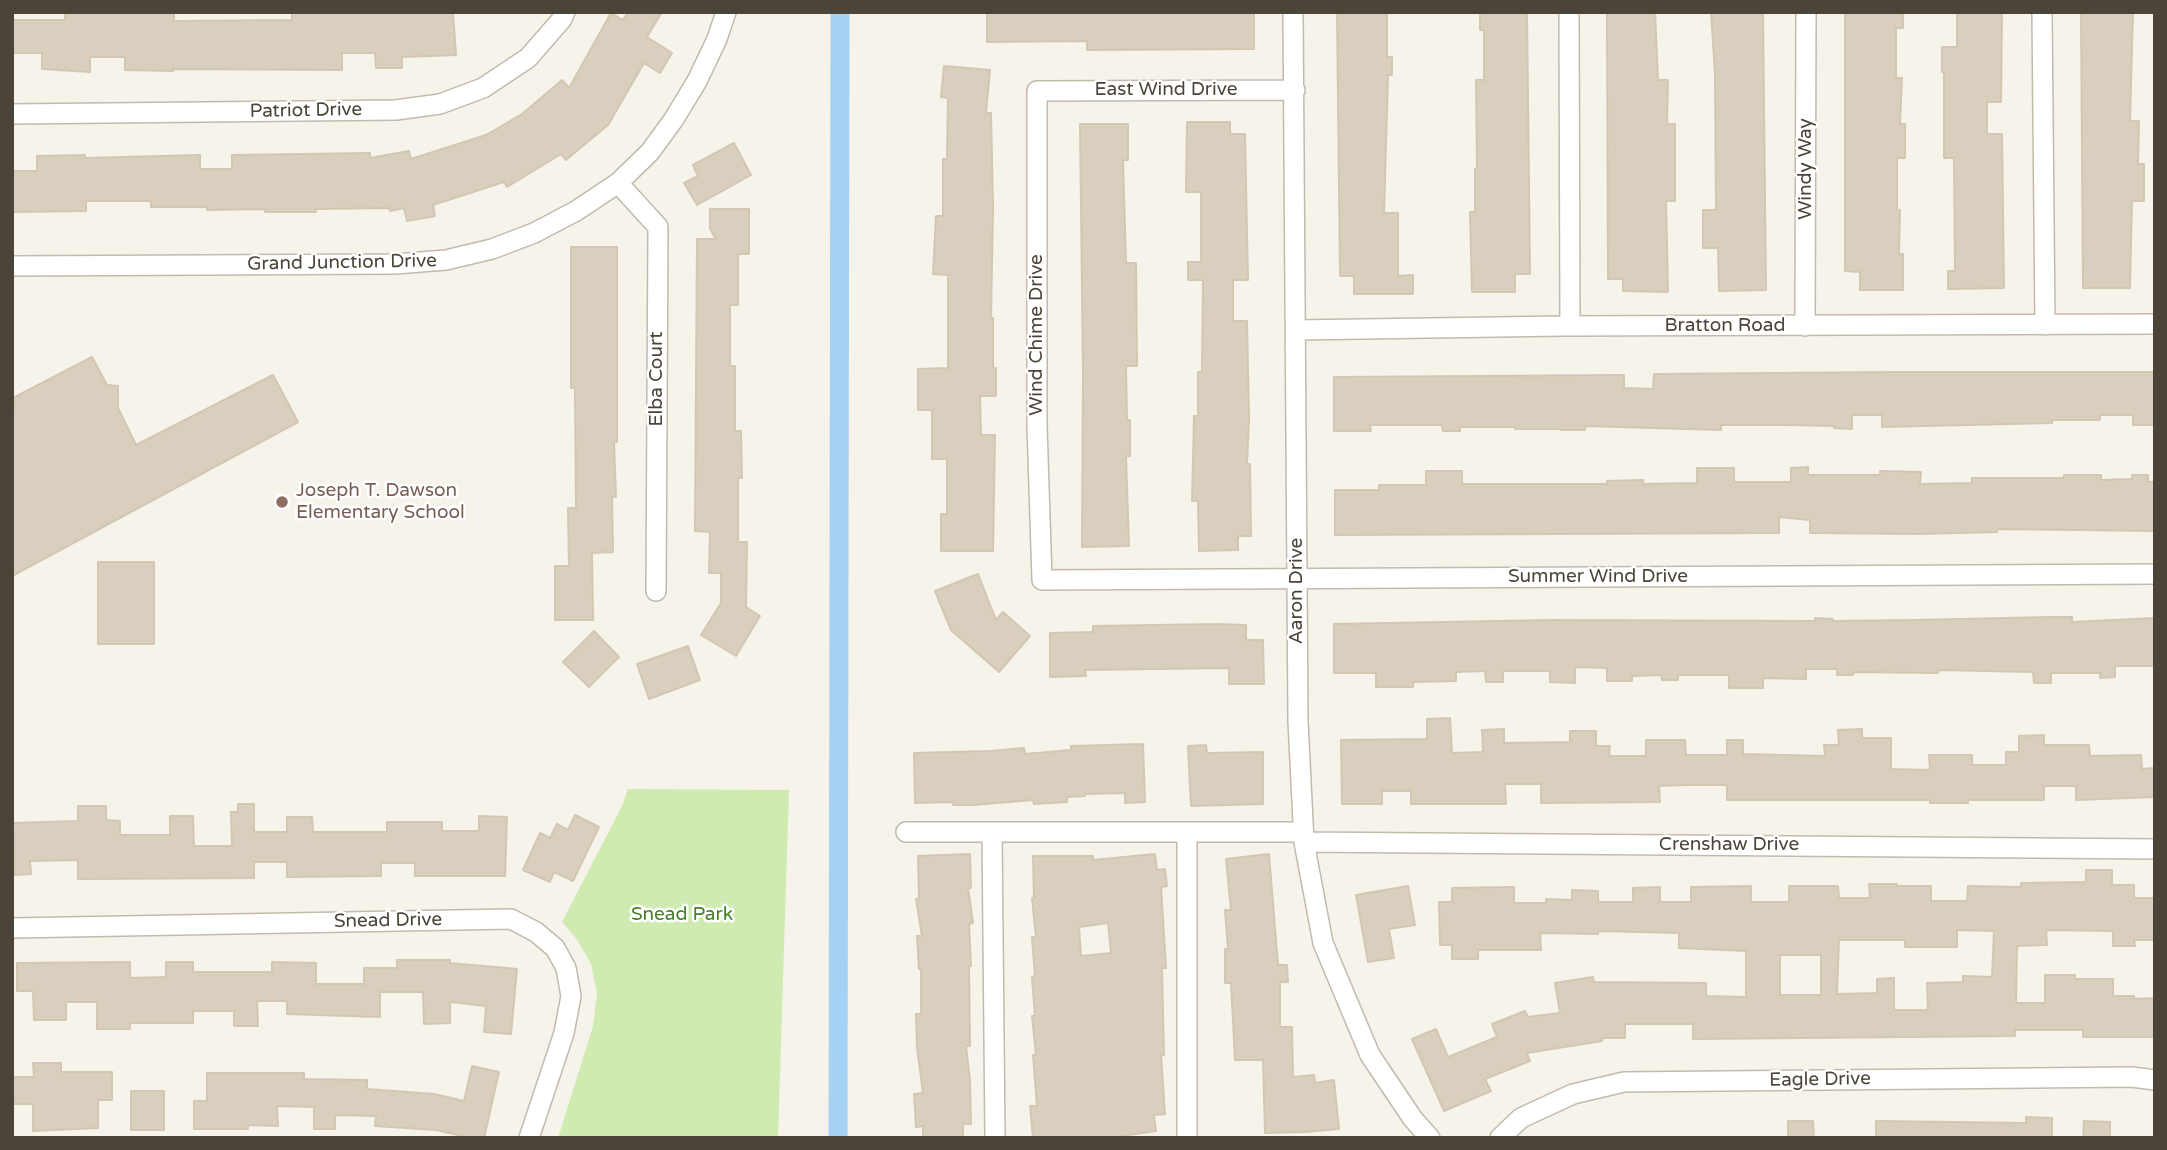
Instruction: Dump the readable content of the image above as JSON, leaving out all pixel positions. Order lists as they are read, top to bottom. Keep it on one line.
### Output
{"streets":{"street":["East Wind Drive","Patriot Drive","Windy Way","Grand Junction Drive","Bratton Road","Wind Chime Drive","Elba Court","Summer Wind Drive","Aaron Drive","Crenshaw Drive","Snead Drive","Eagle Drive"]},"crossings":[["East Wind Drive","Wind Chime Drive"],["East Wind Drive","Aaron Drive"],["Windy Way","Bratton Road"],["Grand Junction Drive","Elba Court"],["Bratton Road","Aaron Drive"],["Wind Chime Drive","Summer Wind Drive"],["Summer Wind Drive","Aaron Drive"],["Aaron Drive","Crenshaw Drive"]],"parks":["Snead Park"],"places":["Joseph T. Dawson Elementary School"]}
